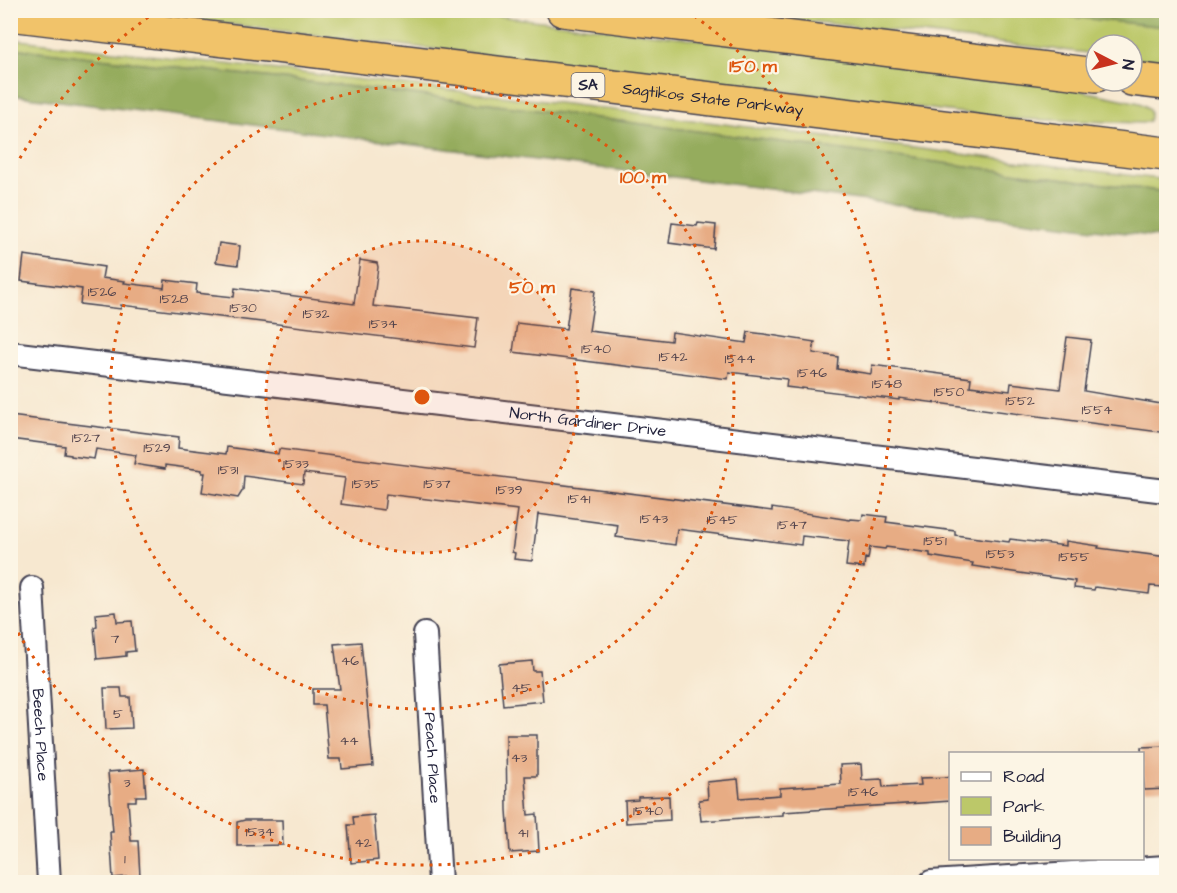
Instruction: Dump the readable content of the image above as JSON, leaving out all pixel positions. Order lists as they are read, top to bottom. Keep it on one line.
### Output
{"streets":{"highway":["SA","Sagtikos State Parkway"],"street":["North Gardiner Drive","Beech Place","Peach Place"]},"house_numbers":["1526","1528","1530","1532","1534","1540","1542","1544","1546","1548","1550","1552","1554","1527","1529","1533","1531","1535","1537","1539","1541","1543","1545","1547","1551","1553","1555","7","46","45","5","44","43","3","1546","1540","1534","41","42","1"],"legend":["Road","Park","Building"],"north":"right","rings":["150 m","100 m","50 m"]}
